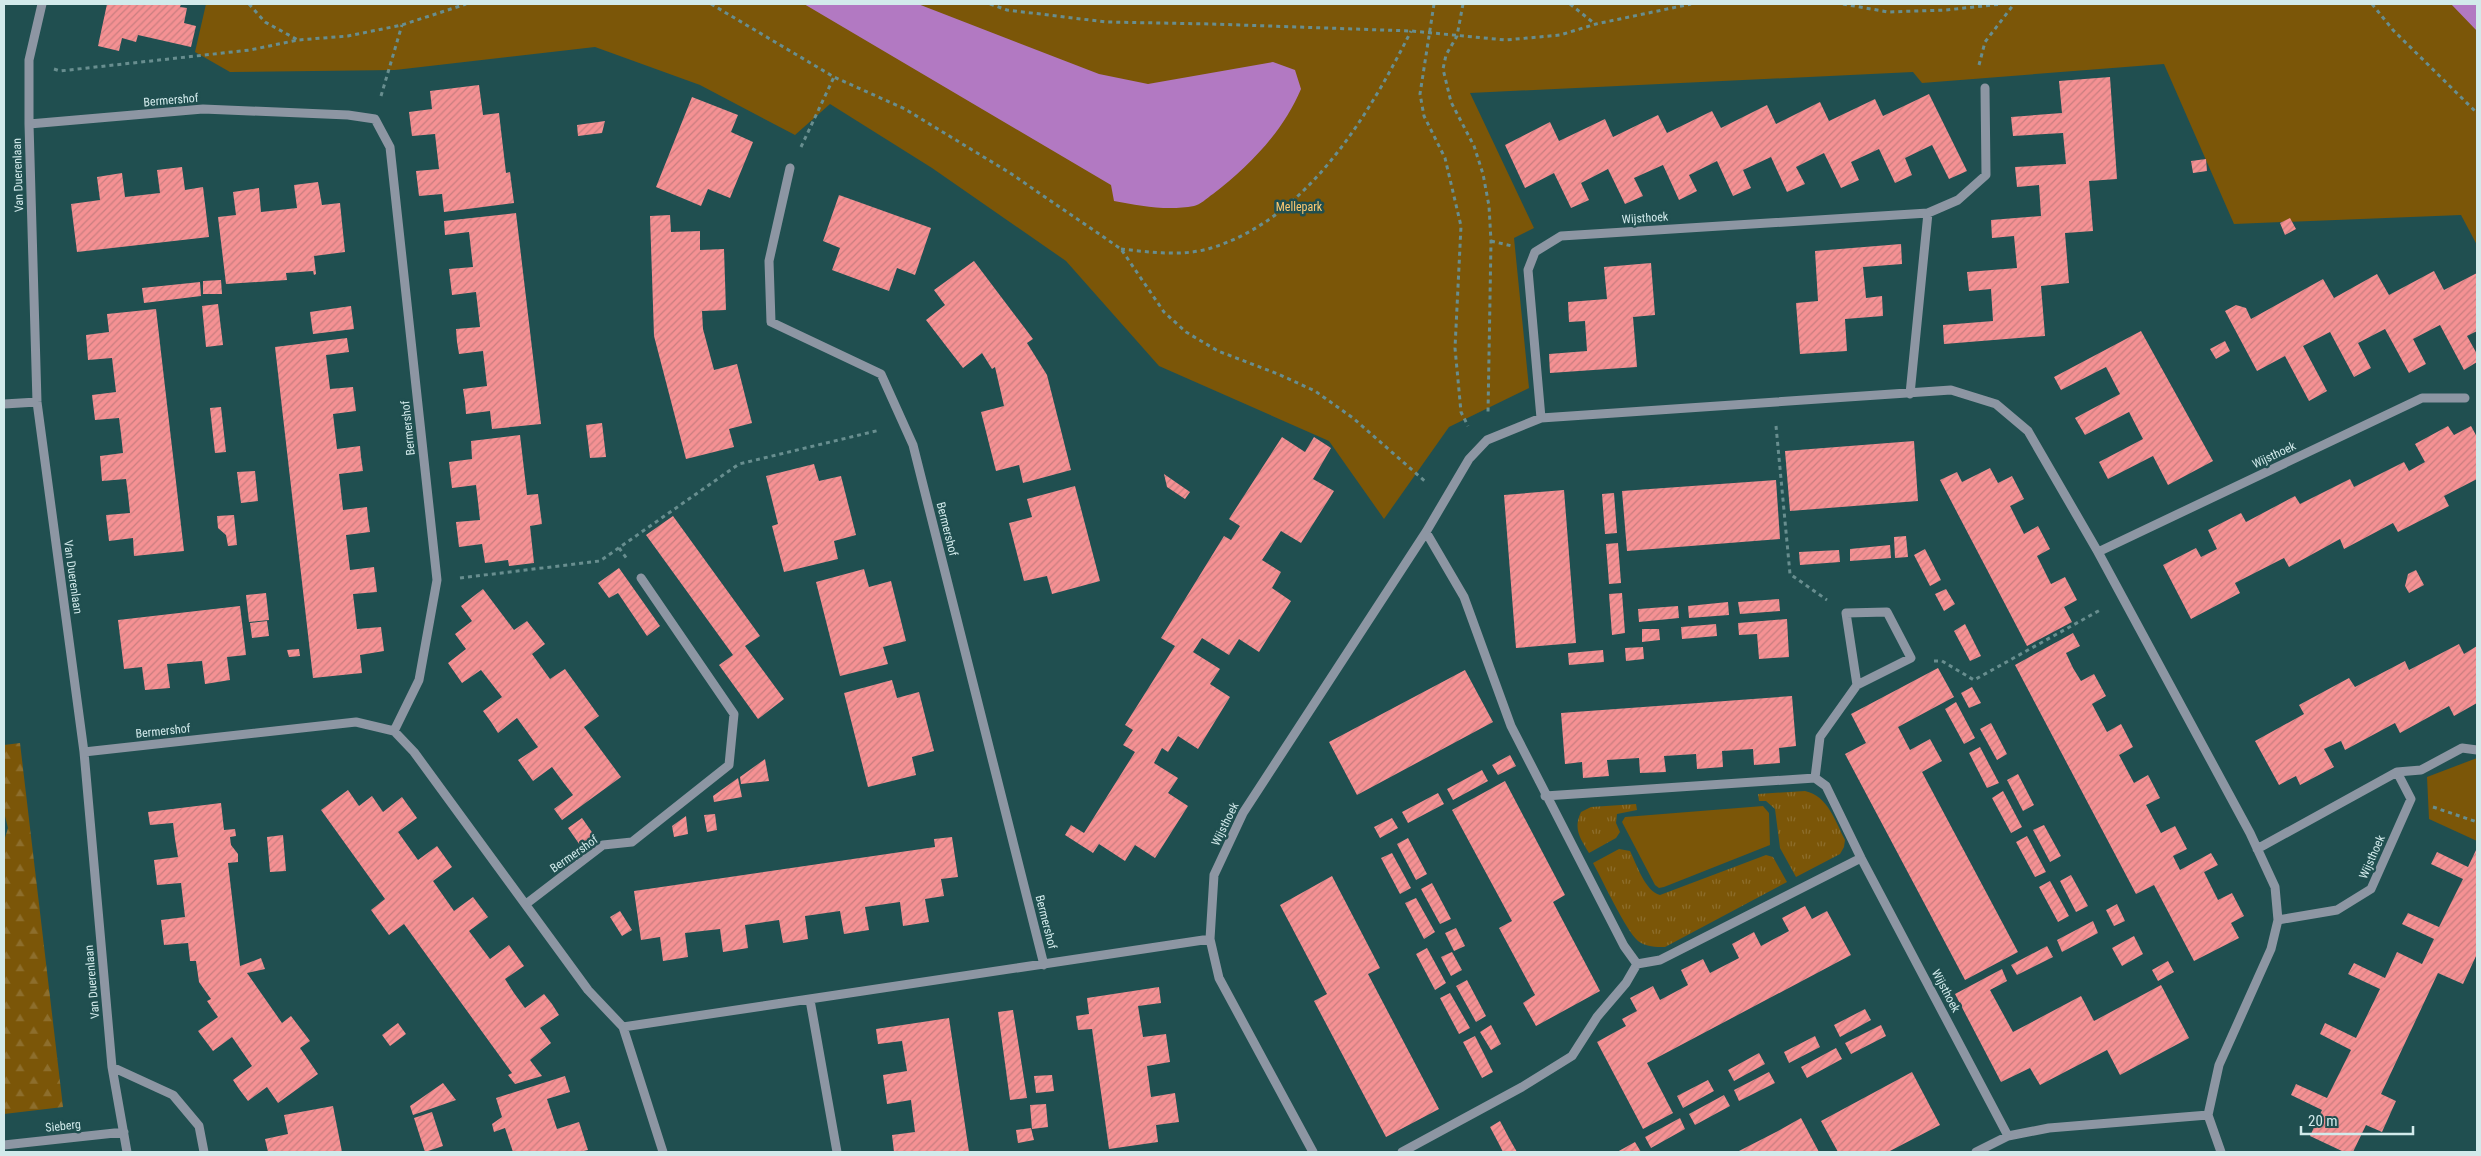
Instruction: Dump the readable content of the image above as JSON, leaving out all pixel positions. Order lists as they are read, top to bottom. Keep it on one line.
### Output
{"streets":{"street":["Bermershof","Van Duerenlaan","Wijsthoek","Sieberg"]},"crossings":[["Bermershof","Van Duerenlaan"],["Bermershof","Wijsthoek"],["Van Duerenlaan","Sieberg"]],"parks":["Mellepark"],"scale_bar":"20 m"}
